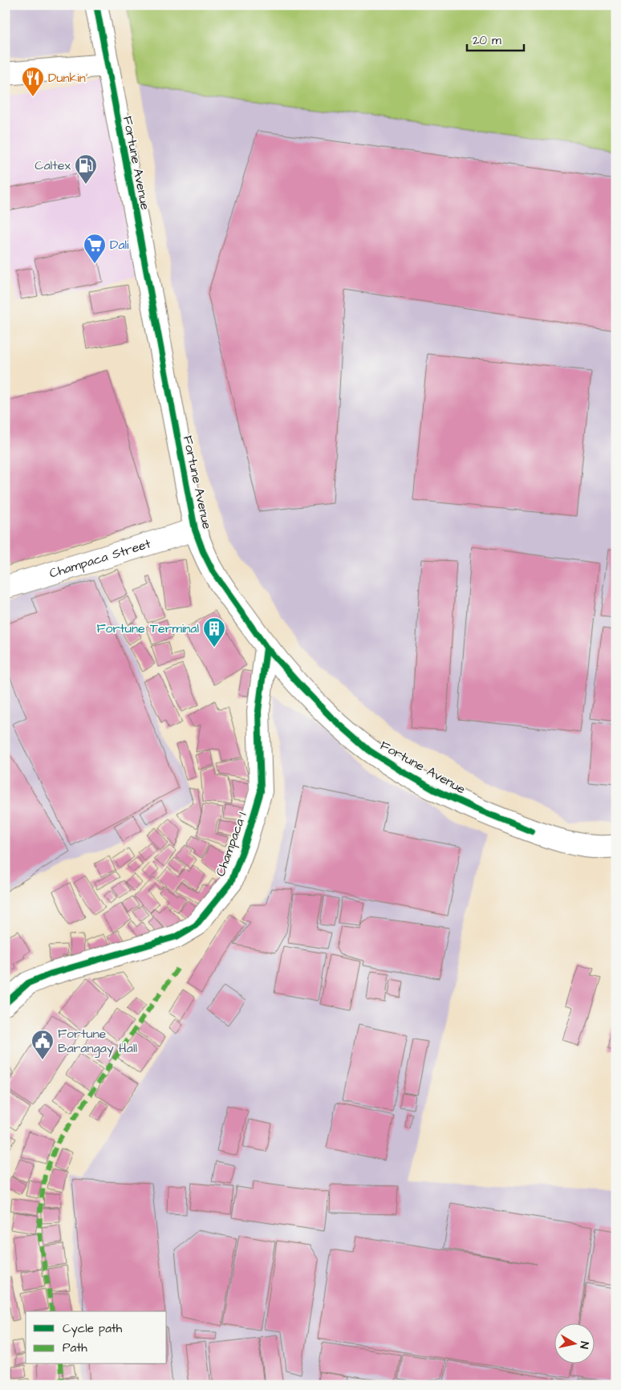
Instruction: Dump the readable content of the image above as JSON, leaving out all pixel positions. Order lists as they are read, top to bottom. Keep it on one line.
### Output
{"streets":{"main road":["Fortune Avenue","Champaca Street","Champaca 1"]},"crossings":[["Fortune Avenue","Champaca Street"],["Fortune Avenue","Champaca 1"]],"places":{"restaurant":["Dunkin'"],"fuel station":["Caltex"],"supermarket":["Dali"],"building":["Fortune Terminal"],"public building":["Fortune Barangay Hall"]},"legend":["Cycle path","Path"],"scale_bar":"20 m","north":"right"}
